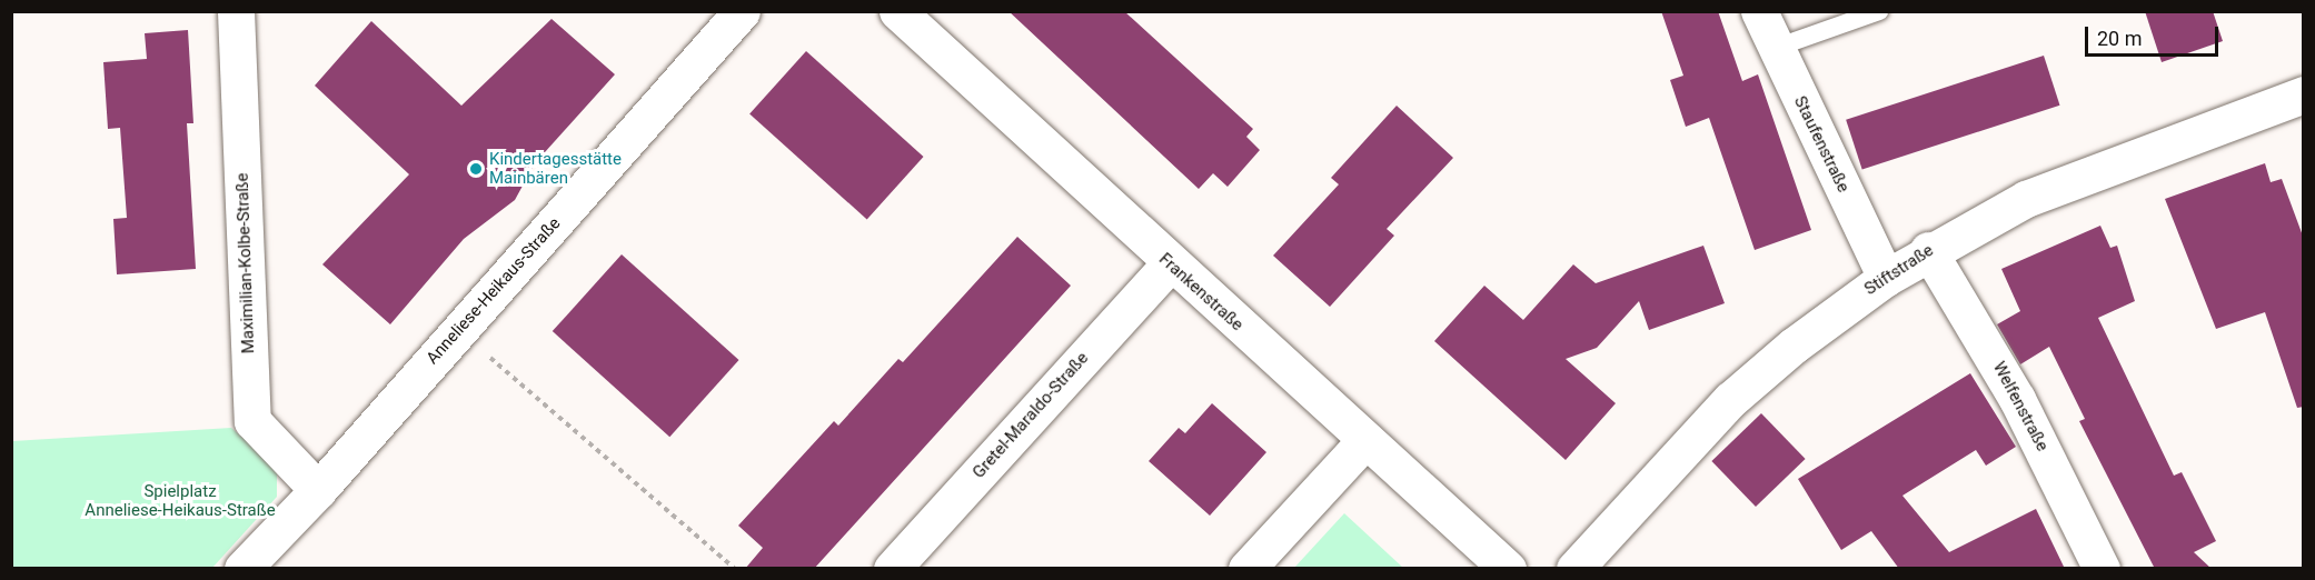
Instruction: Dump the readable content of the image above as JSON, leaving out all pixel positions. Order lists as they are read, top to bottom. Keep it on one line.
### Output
{"streets":{"street":["Staufenstraße","Maximilian-Kolbe-Straße","Stiftstraße","Anneliese-Heikaus-Straße","Frankenstraße","Welfenstraße","Gretel-Maraldo-Straße"]},"crossings":[["Staufenstraße","Stiftstraße"],["Maximilian-Kolbe-Straße","Anneliese-Heikaus-Straße"],["Stiftstraße","Welfenstraße"],["Frankenstraße","Gretel-Maraldo-Straße"]],"parks":["Spielplatz Anneliese-Heikaus-Straße"],"places":["Kindertagesstätte Mainbären"],"scale_bar":"20 m"}
